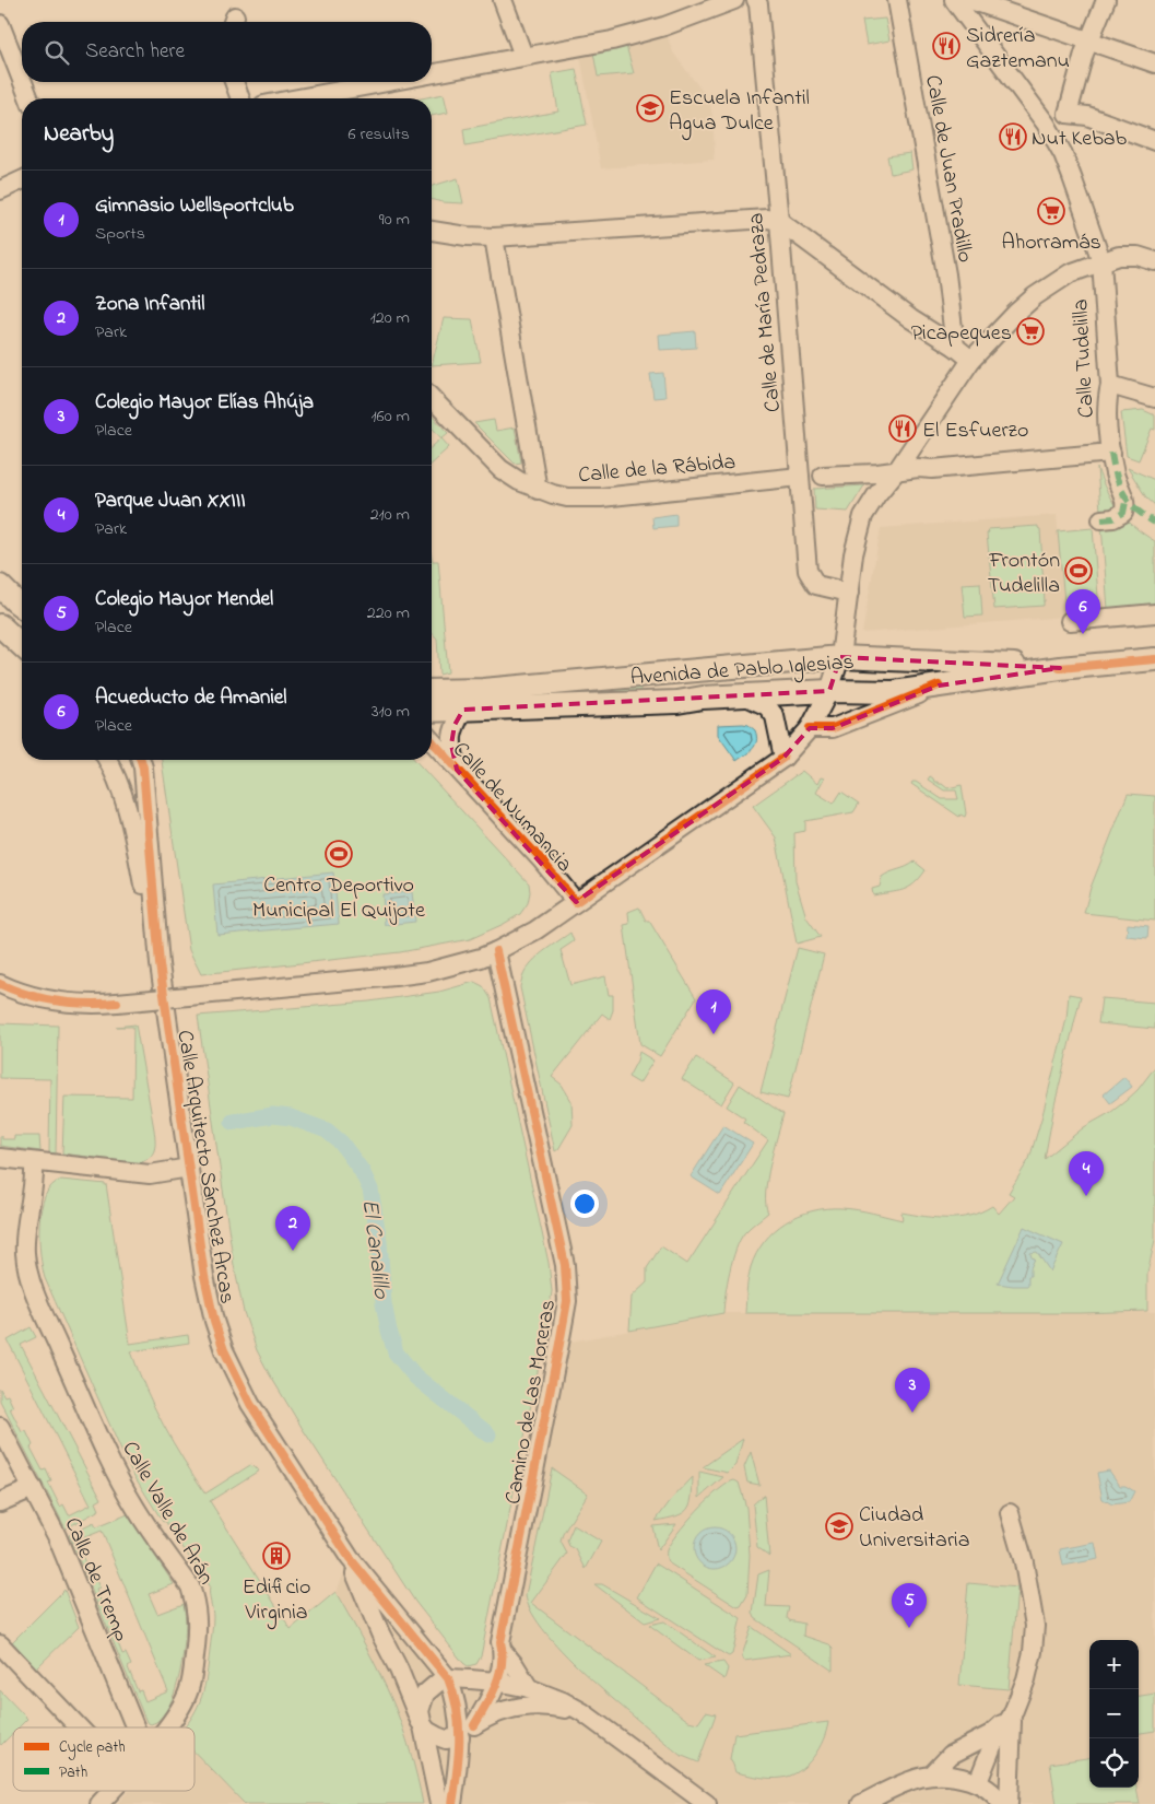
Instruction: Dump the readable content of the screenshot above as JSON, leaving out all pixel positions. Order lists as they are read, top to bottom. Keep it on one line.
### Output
{"streets":{"street":["Calle de Juan Pradillo","Calle de María Pedraza","Calle Tudelilla","Calle de la Rábida","Avenida de Pablo Iglesias","Calle de Numancia","Calle Arquitecto Sánchez Arcas","Camino de Las Moreras","Calle Valle de Arán","Calle de Tremp"]},"crossings":[["Calle de María Pedraza","Calle de la Rábida"],["Avenida de Pablo Iglesias","Calle de Numancia"]],"water":["El Canalillo"],"places":{"restaurant":["Sidrería Gaztemanu","Nut Kebab","El Esfuerzo"],"school or university":["Escuela Infantil Agua Dulce","Ciudad Universitaria"],"supermarket":["Ahorramás","Picapeques"],"sports":["Frontón Tudelilla","Centro Deportivo Municipal El Quijote"],"building":["Edificio Virginia"]},"legend":["Cycle path","Path"],"page":{"search":"Search here","heading":["Nearby","6 results"],"list":[{"mark":"1","name":"Gimnasio Wellsportclub","note":"Sports","value":"90 m"},{"mark":"2","name":"Zona Infantil","note":"Park","value":"120 m"},{"mark":"3","name":"Colegio Mayor Elías Ahúja","note":"Place","value":"160 m"},{"mark":"4","name":"Parque Juan XXIII","note":"Park","value":"210 m"},{"mark":"5","name":"Colegio Mayor Mendel","note":"Place","value":"220 m"},{"mark":"6","name":"Acueducto de Amaniel","note":"Place","value":"310 m"}],"pins":["6","1","4","2","3","5"],"map_buttons":["+","−"]}}
